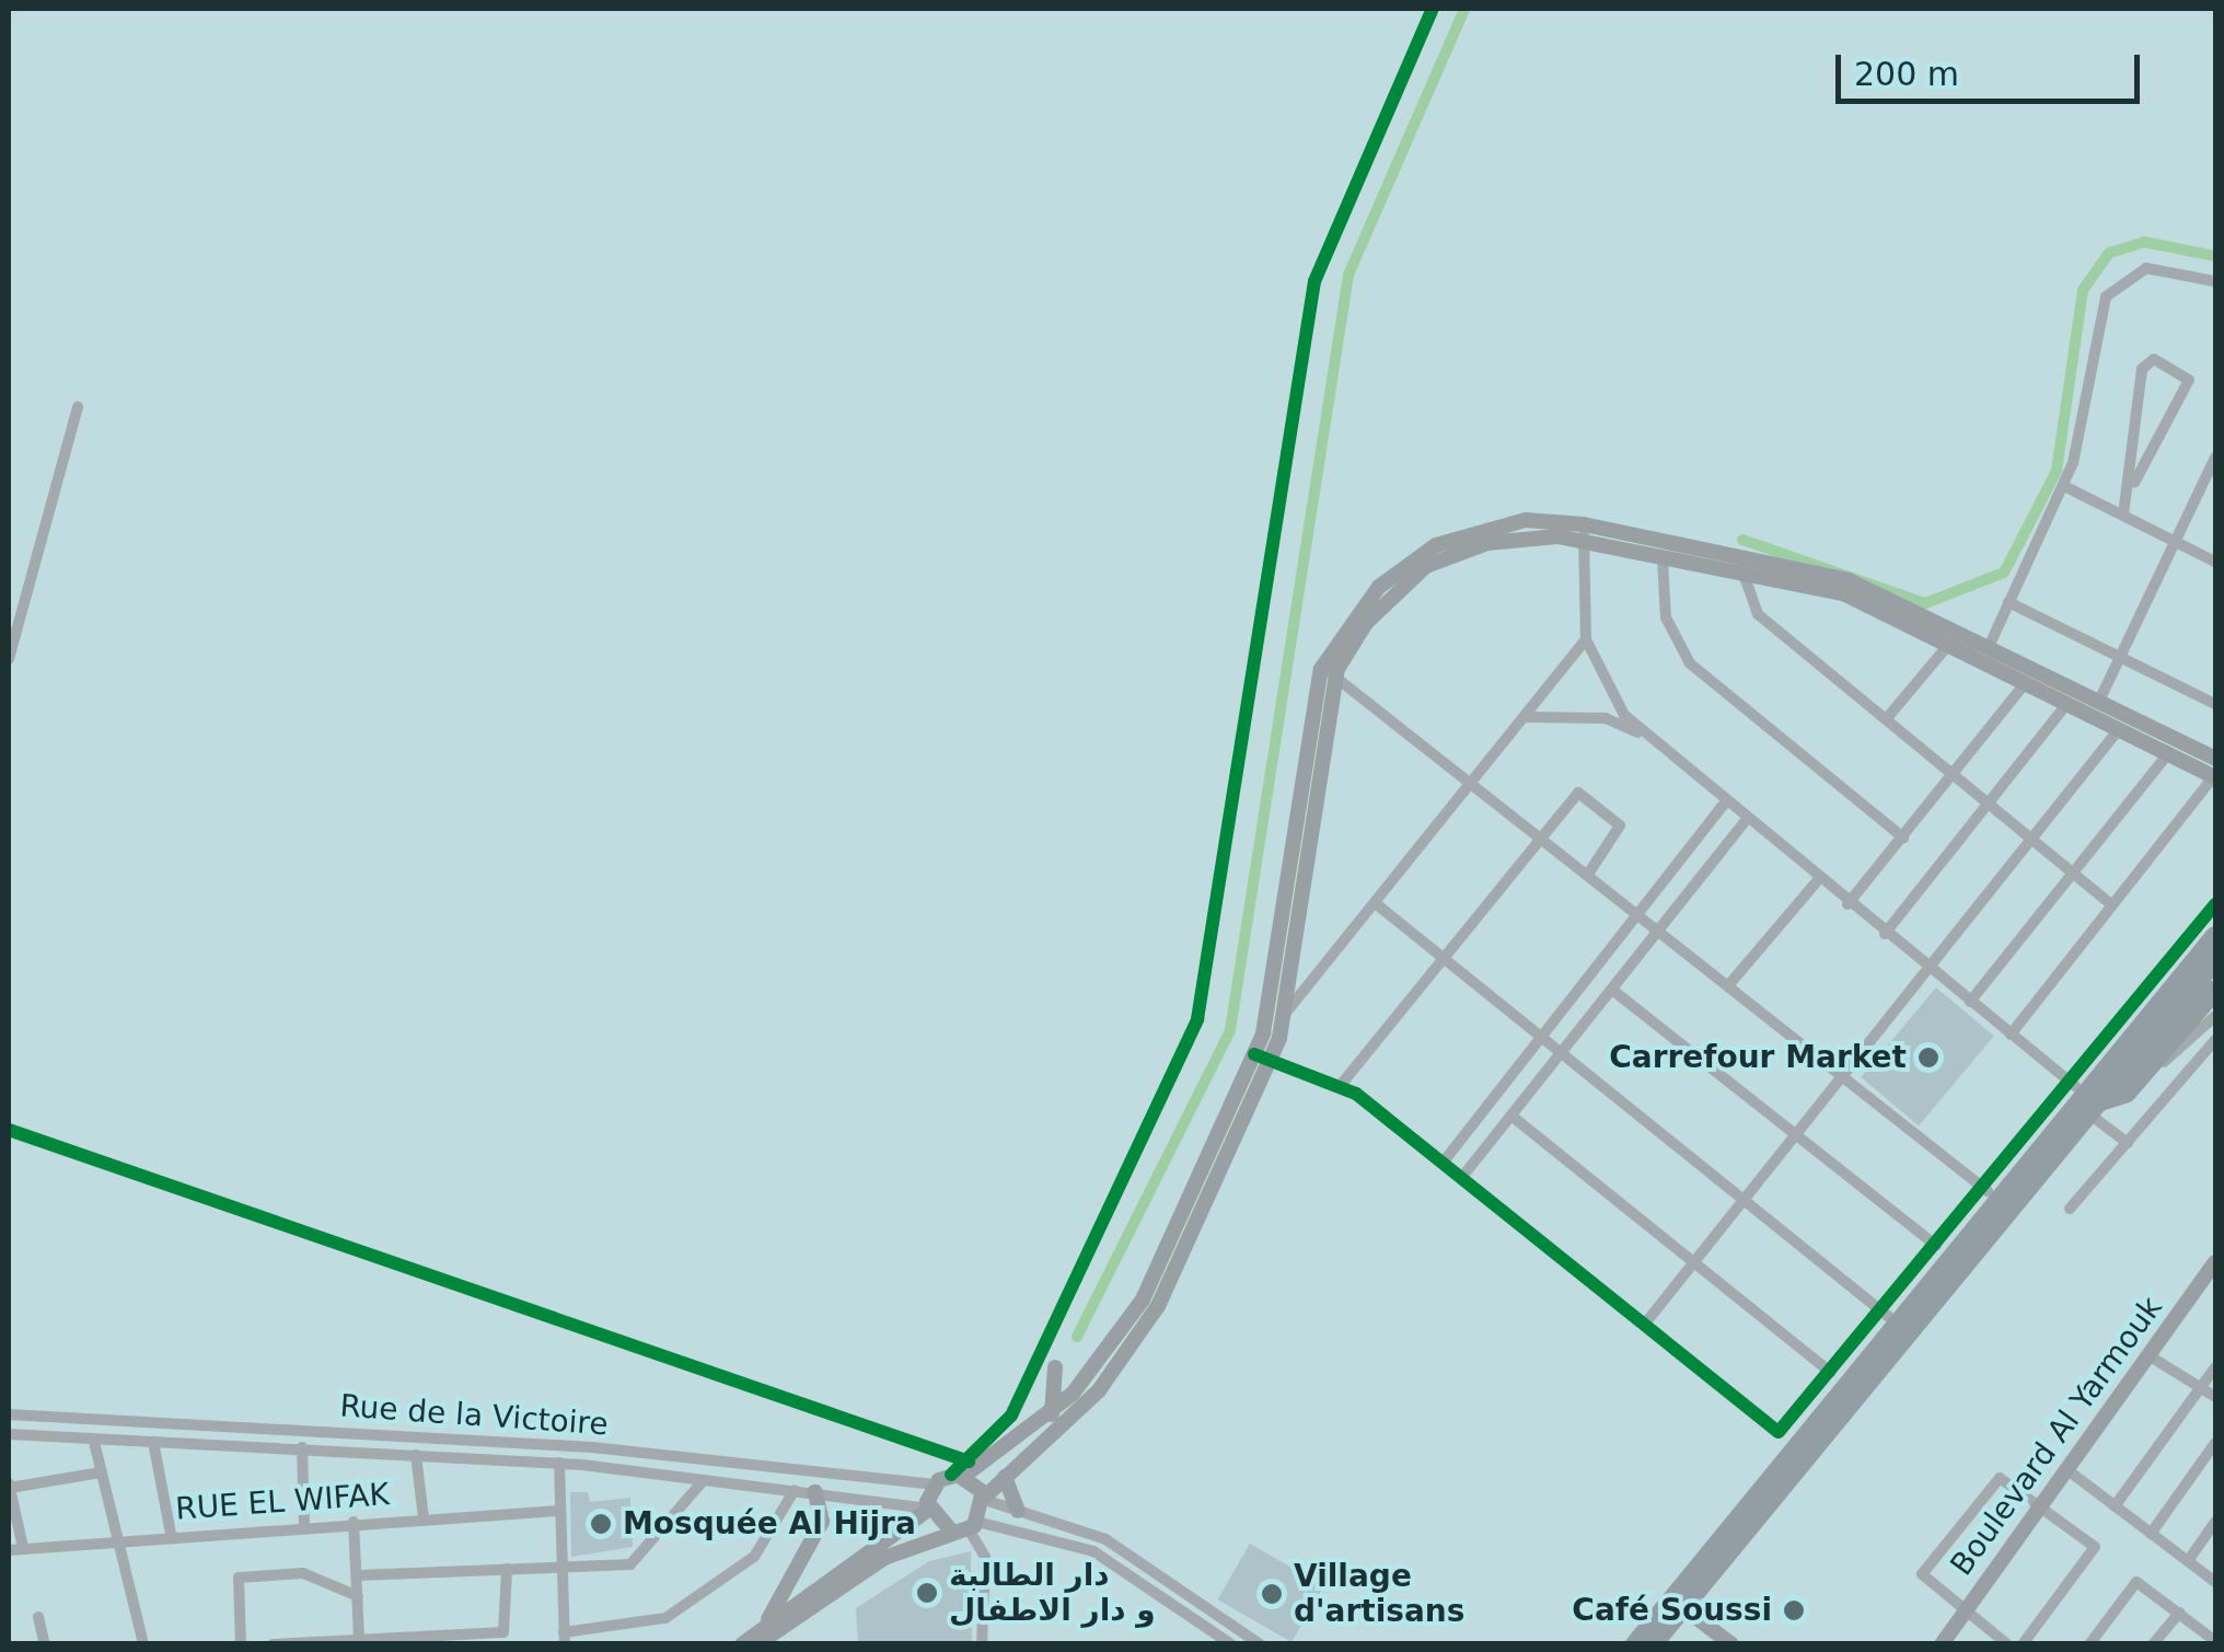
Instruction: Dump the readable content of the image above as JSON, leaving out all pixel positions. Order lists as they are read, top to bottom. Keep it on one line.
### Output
{"streets":{"main road":["Boulevard Al Yarmouk"],"street":["Rue de la Victoire","RUE EL WIFAK"]},"places":["Carrefour Market","Mosquée Al Hijra","دار الطالبة و دار الاطفال","Village d'artisans","Café Soussi"],"scale_bar":"200 m"}
